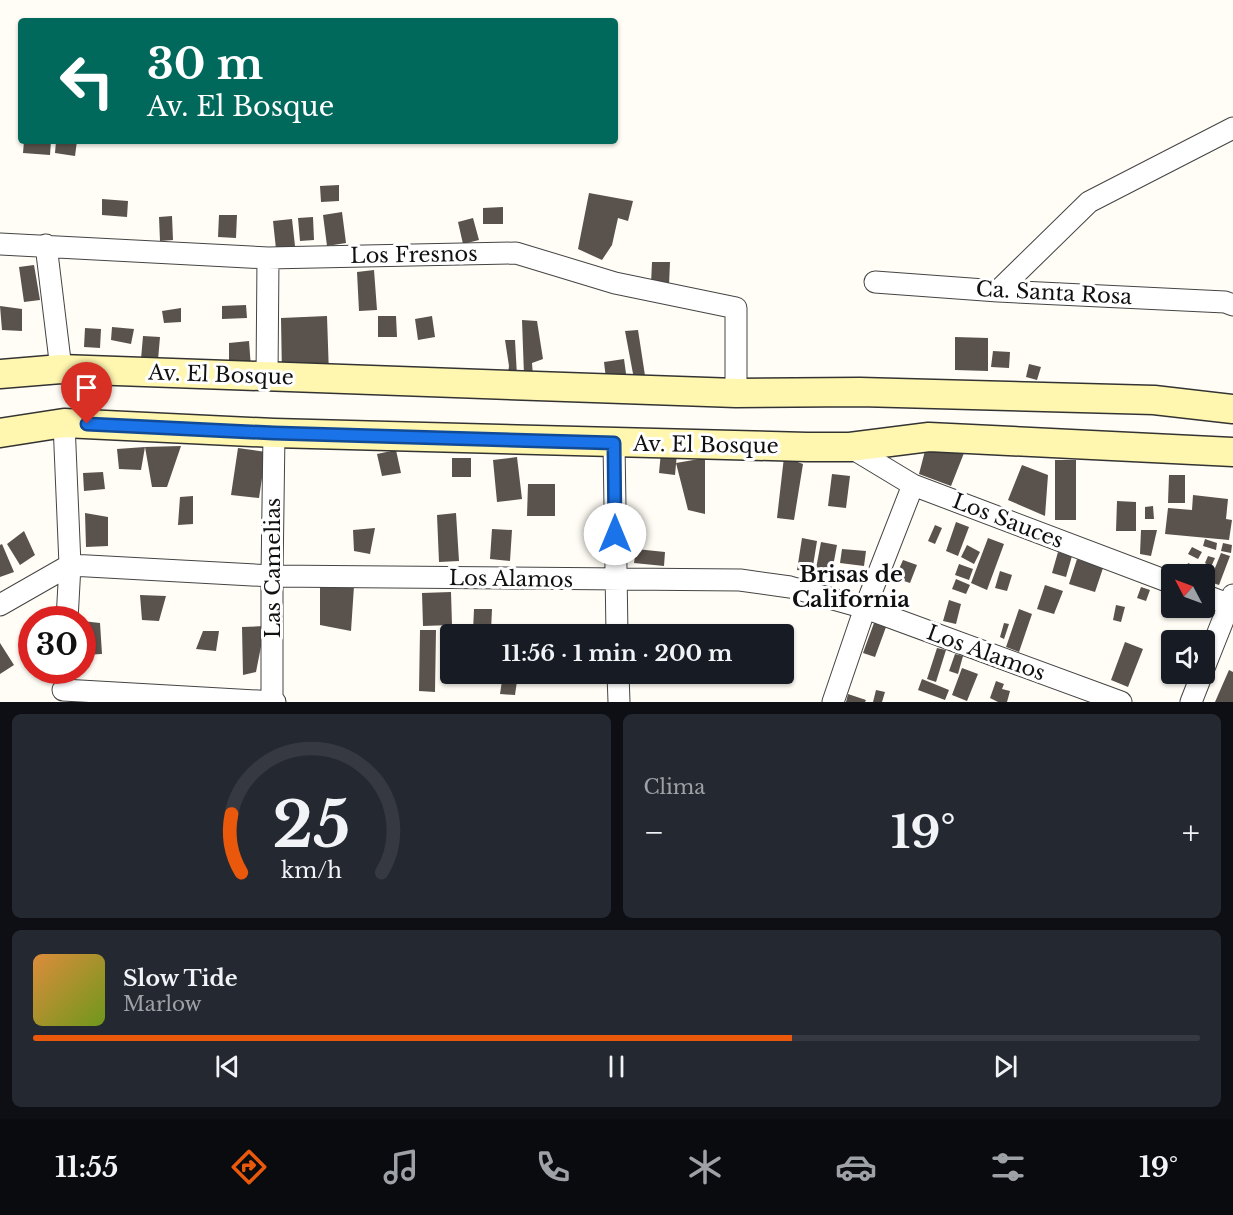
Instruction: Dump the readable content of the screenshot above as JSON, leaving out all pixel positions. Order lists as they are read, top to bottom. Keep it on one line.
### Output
{"streets":{"street":["Los Fresnos","Ca. Santa Rosa","Av. El Bosque","Los Sauces","Las Camelias","Los Alamos"]},"crossings":[["Los Fresnos","Av. El Bosque"],["Av. El Bosque","Los Sauces"],["Av. El Bosque","Las Camelias"],["Las Camelias","Los Alamos"]],"districts":["Brisas de California"],"north":"top left","page":{"turn":["30 m","Av. El Bosque"],"limit":"30","trip":"11:56 · 1 min · 200 m","tile":"Clima","heat":["−","19°","+"],"song":["Slow Tide","Marlow"],"tabs":["11:55","19°"],"gauge":["25","km/h"]}}
